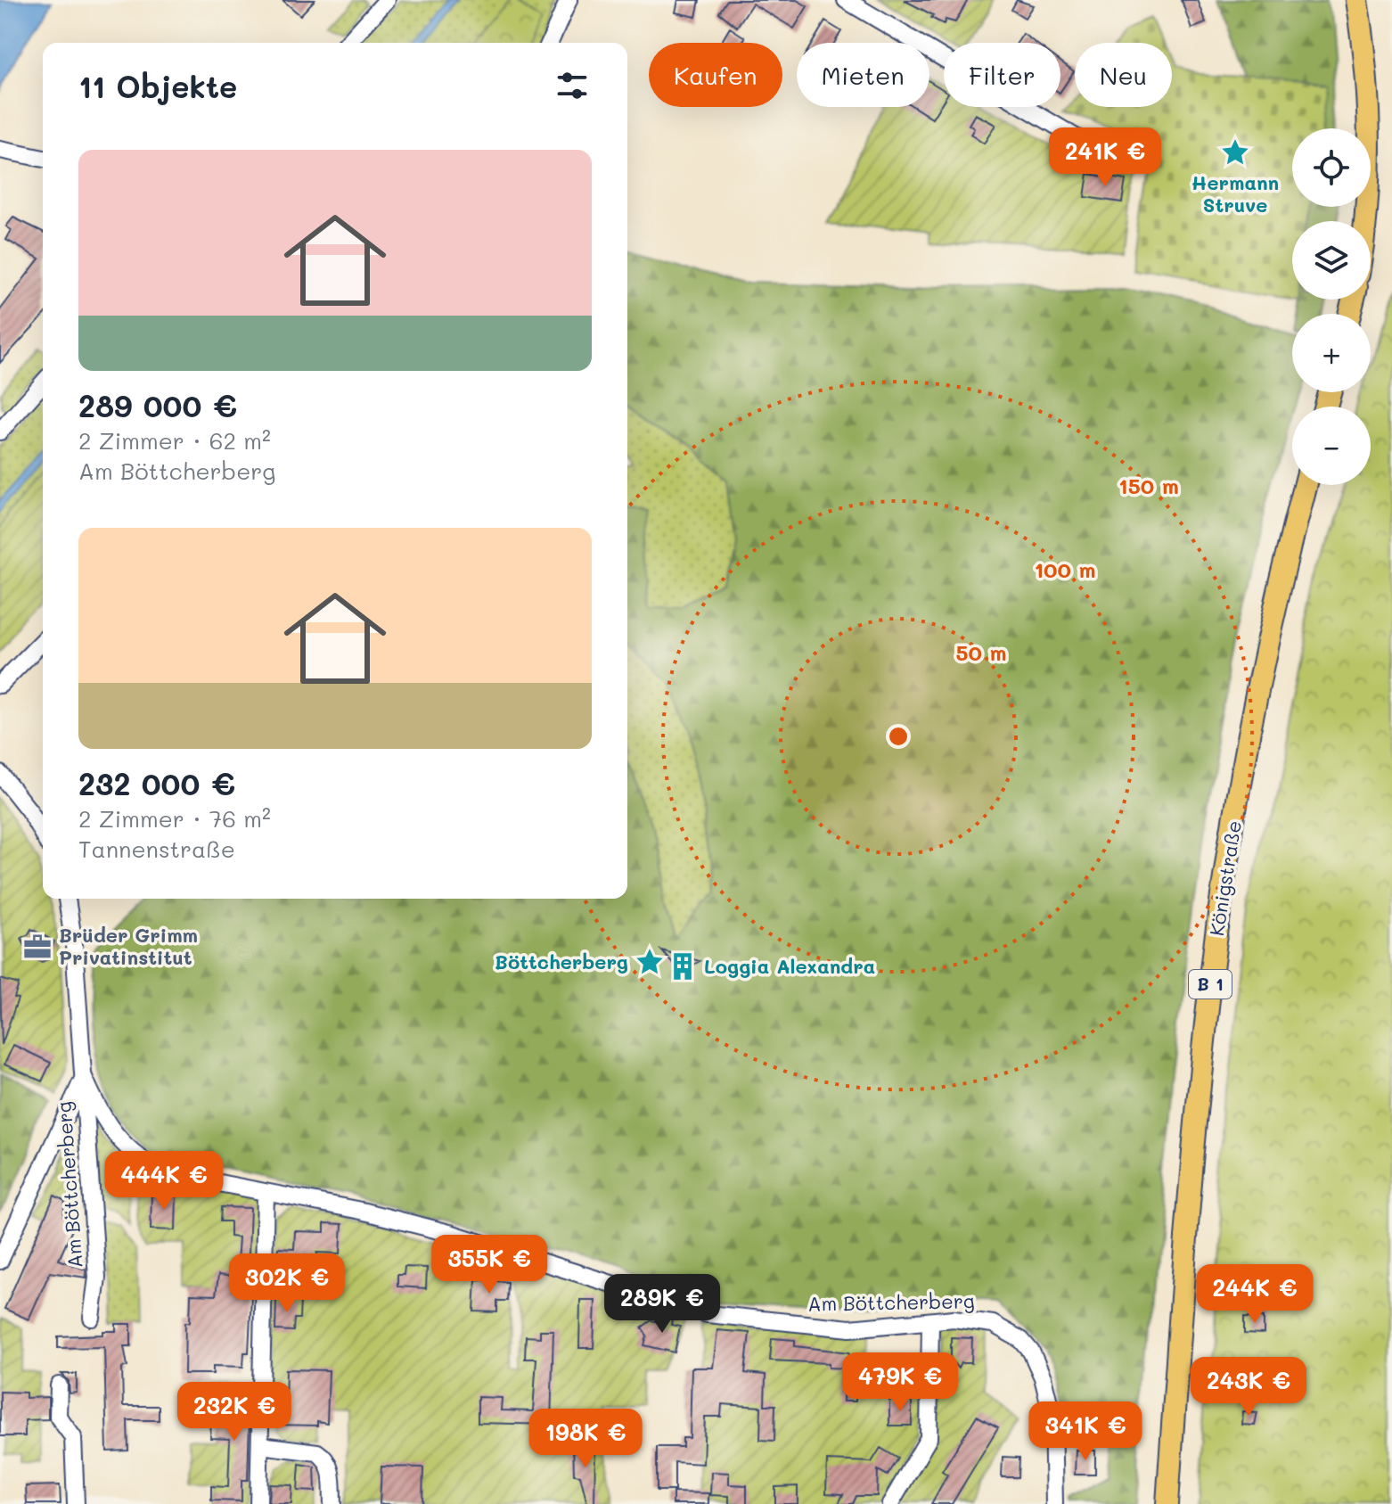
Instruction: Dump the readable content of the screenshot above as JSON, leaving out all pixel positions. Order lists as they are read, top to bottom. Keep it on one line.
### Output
{"streets":{"main road":["Königstraße","B 1"],"street":["Am Böttcherberg"]},"places":{"place":["Hermann Struve","Böttcherberg"],"office":["Brüder Grimm Privatinstitut"],"building":["Loggia Alexandra"]},"page":{"chip":["Kaufen","Mieten","Filter","Neu"],"heading":"11 Objekte","price":["241K €","444K €","355K €","302K €","244K €","289K €","479K €","243K €","232K €","341K €","198K €"],"map_buttons":["+","−"],"list":[{"name":"289 000 €","note":"2 Zimmer · 62 m² · Am Böttcherberg"},{"name":"232 000 €","note":"2 Zimmer · 76 m² · Tannenstraße"}]},"rings":["150 m","100 m","50 m"]}
